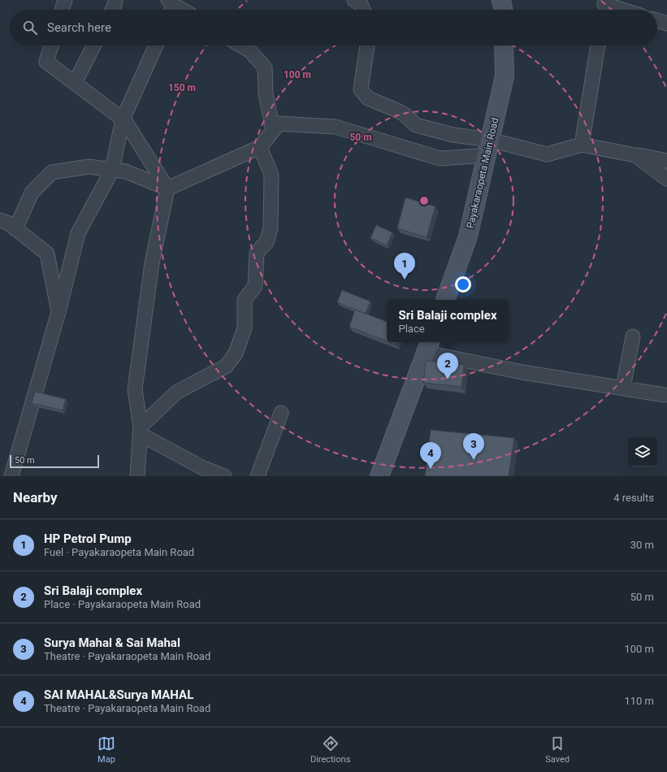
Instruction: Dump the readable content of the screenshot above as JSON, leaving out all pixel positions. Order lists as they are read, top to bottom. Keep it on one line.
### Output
{"streets":{"street":["Payakaraopeta Main Road"]},"scale_bar":"50 m","page":{"search":"Search here","pins":["1","2","3","4"],"popup":["Sri Balaji complex","Place"],"scale":"50 m","heading":["Nearby","4 results"],"list":[{"mark":"1","name":"HP Petrol Pump","note":"Fuel · Payakaraopeta Main Road","value":"30 m"},{"mark":"2","name":"Sri Balaji complex","note":"Place · Payakaraopeta Main Road","value":"50 m"},{"mark":"3","name":"Surya Mahal & Sai Mahal","note":"Theatre · Payakaraopeta Main Road","value":"100 m"},{"mark":"4","name":"SAI MAHAL&Surya MAHAL","note":"Theatre · Payakaraopeta Main Road","value":"110 m"}],"nav":["Map","Directions","Saved"]},"rings":["100 m","150 m","50 m"]}
